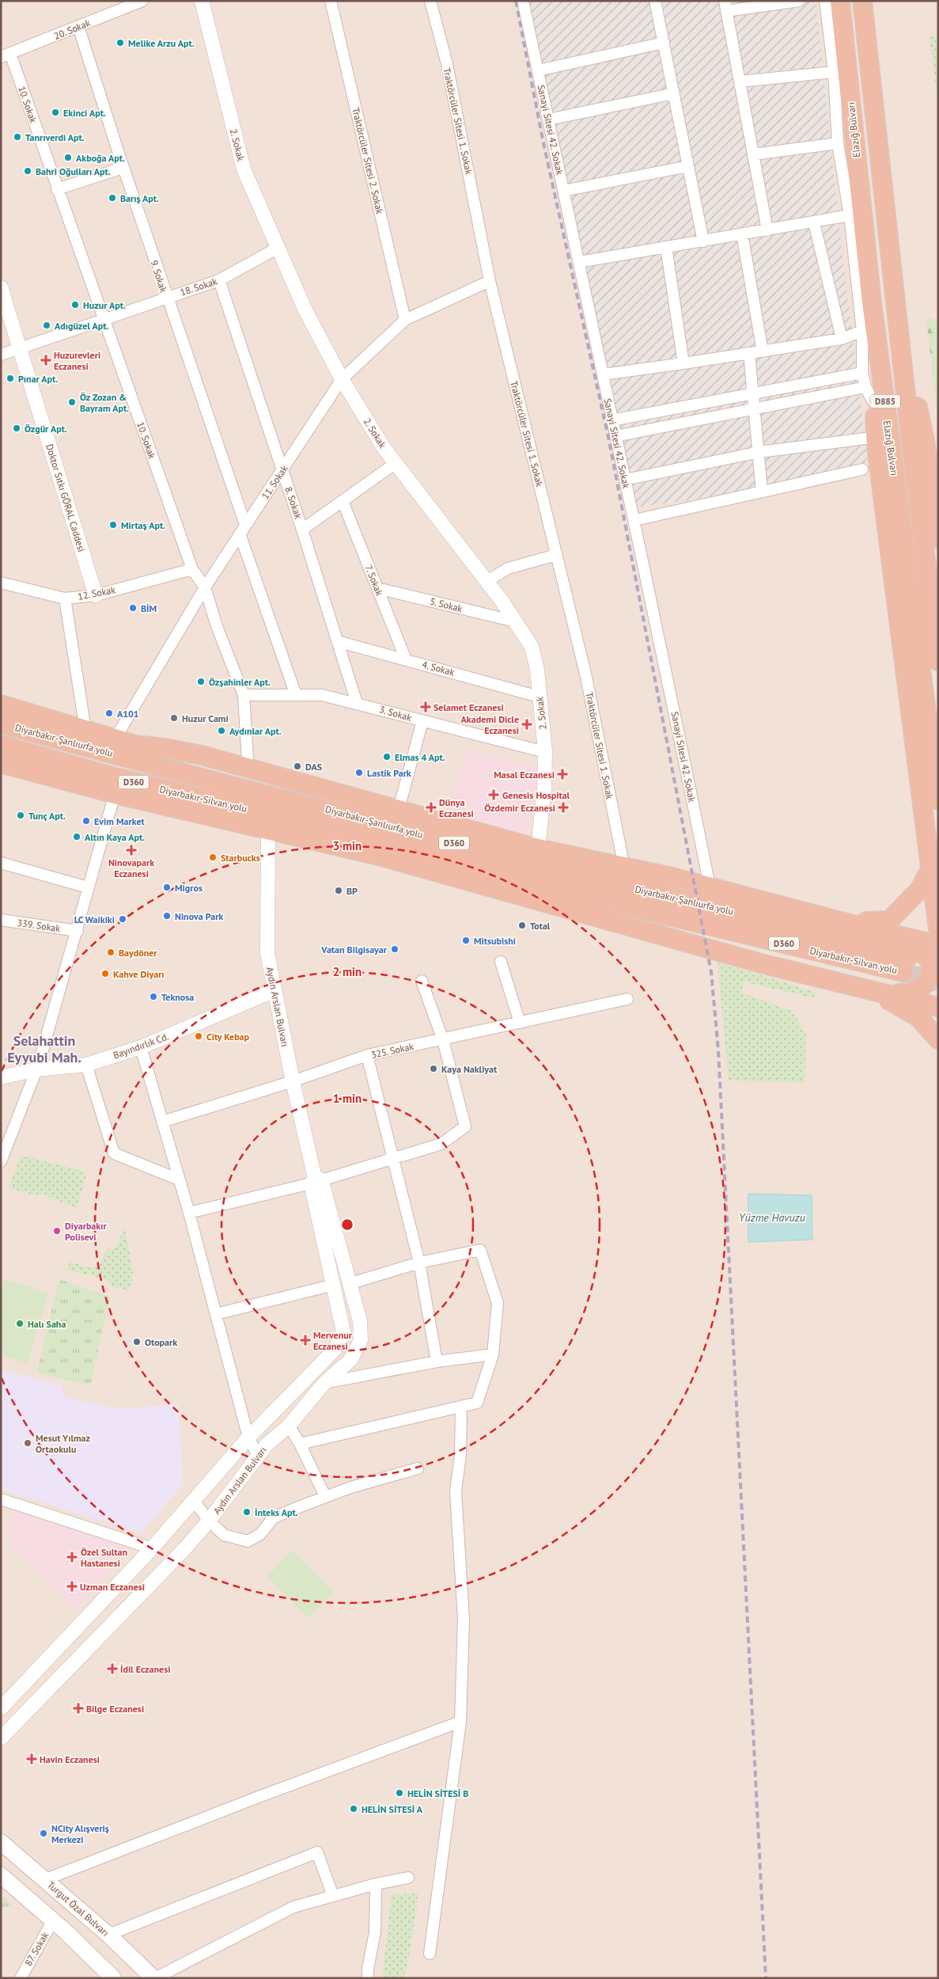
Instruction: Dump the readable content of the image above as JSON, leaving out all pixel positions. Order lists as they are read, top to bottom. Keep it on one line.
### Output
{"streets":{"highway":["Elazığ Bulvarı","D885","Diyarbakır-Şanlıurfa yolu","D360","Diyarbakır-Silvan yolu"],"main road":["Turgut Özal Bulvarı"],"street":["20. Sokak","10. Sokak","Traktörcüler Sitesi 1. Sokak","Sanayi Sitesi 42. Sokak","2. Sokak","Traktörcüler Sitesi 2. Sokak","9. Sokak","18. Sokak","11. Sokak","Doktor Sıtkı GÖRAL Caddesi","8. Sokak","7. Sokak","12. Sokak","5. Sokak","4. Sokak","3. Sokak","339. Sokak","Aydın Arslan Bulvarı","Bayındırlık Cd.","325. Sokak","87. Sokak"]},"crossings":[["20. Sokak","10. Sokak"],["20. Sokak","9. Sokak"],["10. Sokak","18. Sokak"],["10. Sokak","11. Sokak"],["10. Sokak","12. Sokak"],["10. Sokak","3. Sokak"],["Traktörcüler Sitesi 1. Sokak","11. Sokak"],["2. Sokak","18. Sokak"],["2. Sokak","11. Sokak"],["2. Sokak","5. Sokak"],["2. Sokak","4. Sokak"],["2. Sokak","3. Sokak"],["Traktörcüler Sitesi 2. Sokak","11. Sokak"],["9. Sokak","18. Sokak"],["9. Sokak","11. Sokak"],["9. Sokak","3. Sokak"],["18. Sokak","Doktor Sıtkı GÖRAL Caddesi"],["18. Sokak","8. Sokak"],["11. Sokak","8. Sokak"],["Doktor Sıtkı GÖRAL Caddesi","12. Sokak"],["8. Sokak","4. Sokak"],["8. Sokak","3. Sokak"],["7. Sokak","5. Sokak"],["7. Sokak","4. Sokak"],["Diyarbakır-Şanlıurfa yolu","Diyarbakır-Silvan yolu"],["D360","Diyarbakır-Silvan yolu"],["D360","Aydın Arslan Bulvarı"],["Diyarbakır-Silvan yolu","Aydın Arslan Bulvarı"],["Aydın Arslan Bulvarı","Bayındırlık Cd."],["Aydın Arslan Bulvarı","325. Sokak"]],"districts":["Selahattin Eyyubi Mah."],"water":["Yüzme Havuzu"],"places":{"other":["Melike Arzu Apt.","Ekinci Apt.","Tanrıverdi Apt.","Akboğa Apt.","Bahri Oğulları Apt.","Barış Apt.","Huzur Apt.","Adıgüzel Apt.","Pınar Apt.","Öz Zozan & Bayram Apt.","Özgür Apt.","Mirtaş Apt.","BİM","Özşahinler Apt.","A101","Huzur Cami","Aydınlar Apt.","Elmas 4 Apt.","DAS","Lastik Park","Tunç Apt.","Evim Market","Altın Kaya Apt.","Starbucks","Migros","BP","Ninova Park","LC Waikiki","Total","Mitsubishi","Vatan Bilgisayar","Baydöner","Kahve Diyarı","Teknosa","City Kebap","Kaya Nakliyat","Diyarbakır Polisevi","Halı Saha","Otopark","Mesut Yılmaz Ortaokulu","İnteks Apt.","HELİN SİTESİ B","HELİN SİTESİ A","NCity Alışveriş Merkezi"],"health":["Huzurevleri Eczanesi","Selamet Eczanesi","Akademi Dicle Eczanesi","Masal Eczanesi","Genesis Hospital","Dünya Eczanesi","Özdemir Eczanesi","Ninovapark Eczanesi","Mervenur Eczanesi","Özel Sultan Hastanesi","Uzman Eczanesi","İdil Eczanesi","Bilge Eczanesi","Havin Eczanesi"]},"rings":["3 min","2 min","1 min"]}
